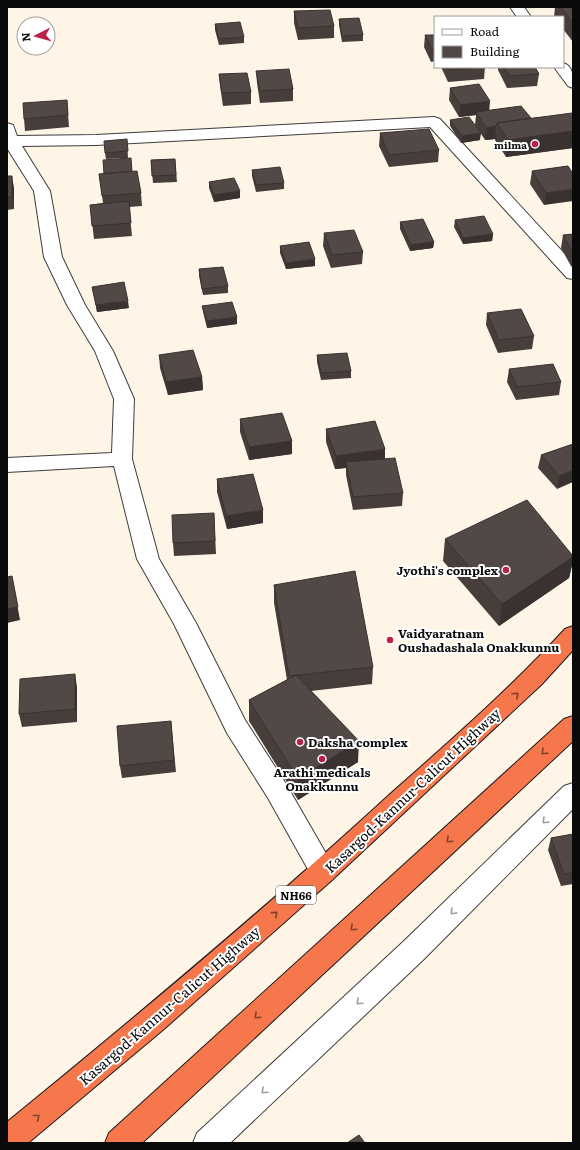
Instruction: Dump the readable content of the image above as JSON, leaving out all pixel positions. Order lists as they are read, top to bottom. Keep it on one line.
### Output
{"streets":{"highway":["Kasargod-Kannur-Calicut Highway","NH66"]},"places":["milma","Jyothi's complex","Vaidyaratnam Oushadashala Onakkunnu","Daksha complex","Arathi medicals Onakkunnu"],"legend":["Road","Building"],"north":"left"}
